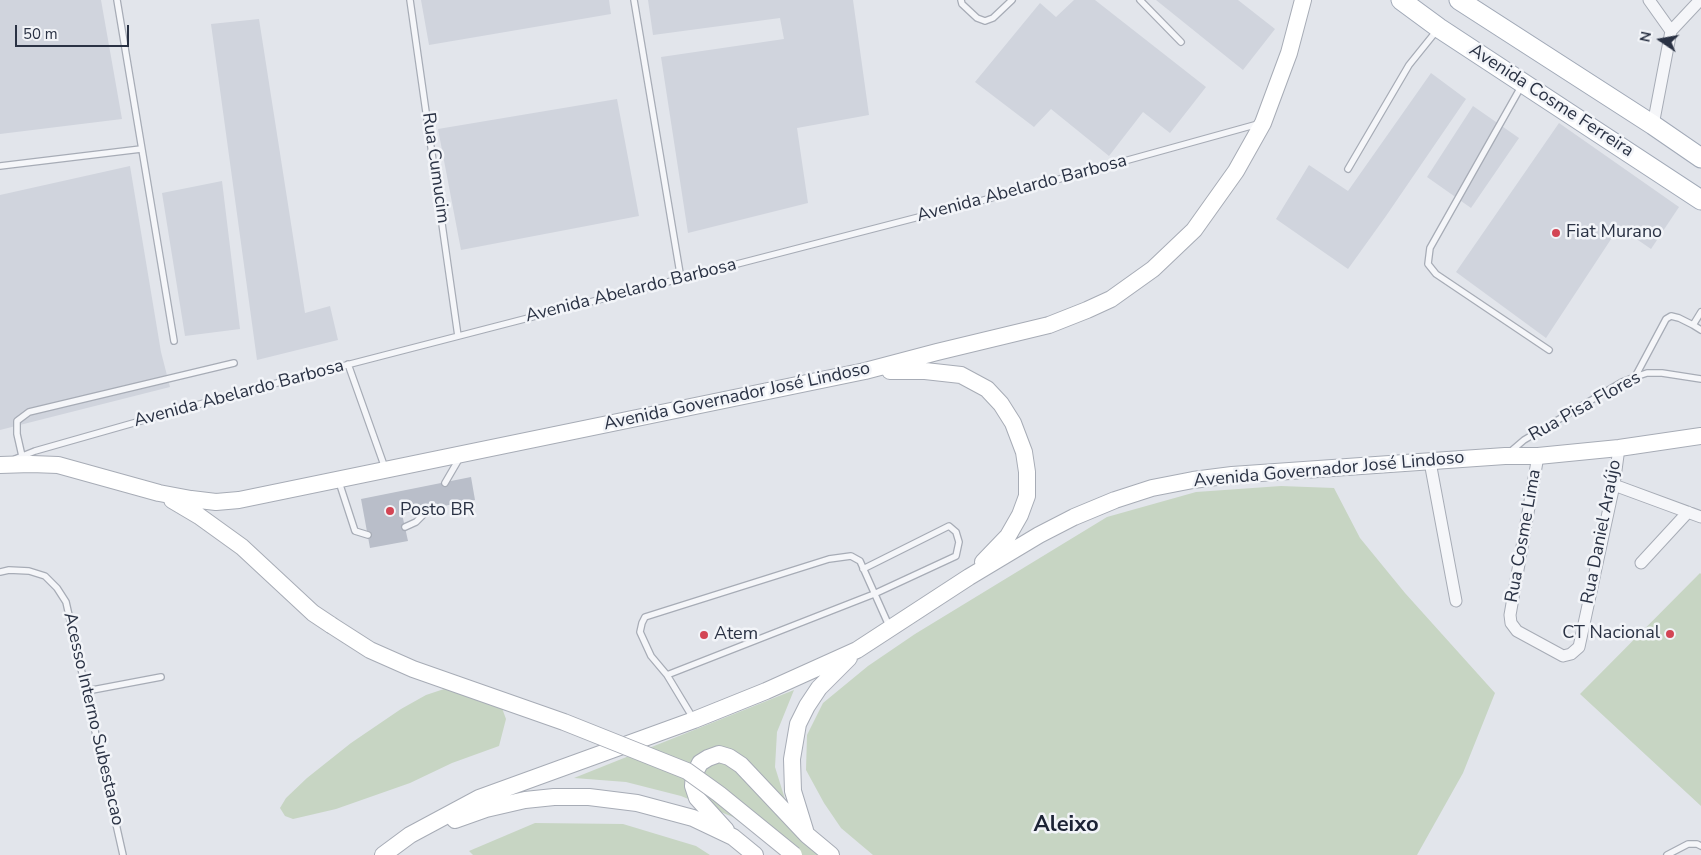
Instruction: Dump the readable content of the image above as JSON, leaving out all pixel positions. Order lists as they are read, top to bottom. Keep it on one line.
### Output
{"streets":{"main road":["Avenida Cosme Ferreira","Avenida Governador José Lindoso"],"street":["Rua Daniel Araújo","Rua Cosme Lima"],"lane":["Rua Cumucim","Avenida Abelardo Barbosa","Rua Pisa Flores","Acesso Interno Subestacao"]},"crossings":[["Rua Cumucim","Avenida Abelardo Barbosa"],["Avenida Abelardo Barbosa","Avenida Governador José Lindoso"],["Avenida Governador José Lindoso","Rua Pisa Flores"],["Avenida Governador José Lindoso","Rua Daniel Araújo"],["Avenida Governador José Lindoso","Rua Cosme Lima"],["Rua Daniel Araújo","Rua Cosme Lima"]],"districts":["Aleixo"],"places":["Fiat Murano","Posto BR","CT Nacional","Atem"],"scale_bar":"50 m","north":"left"}
